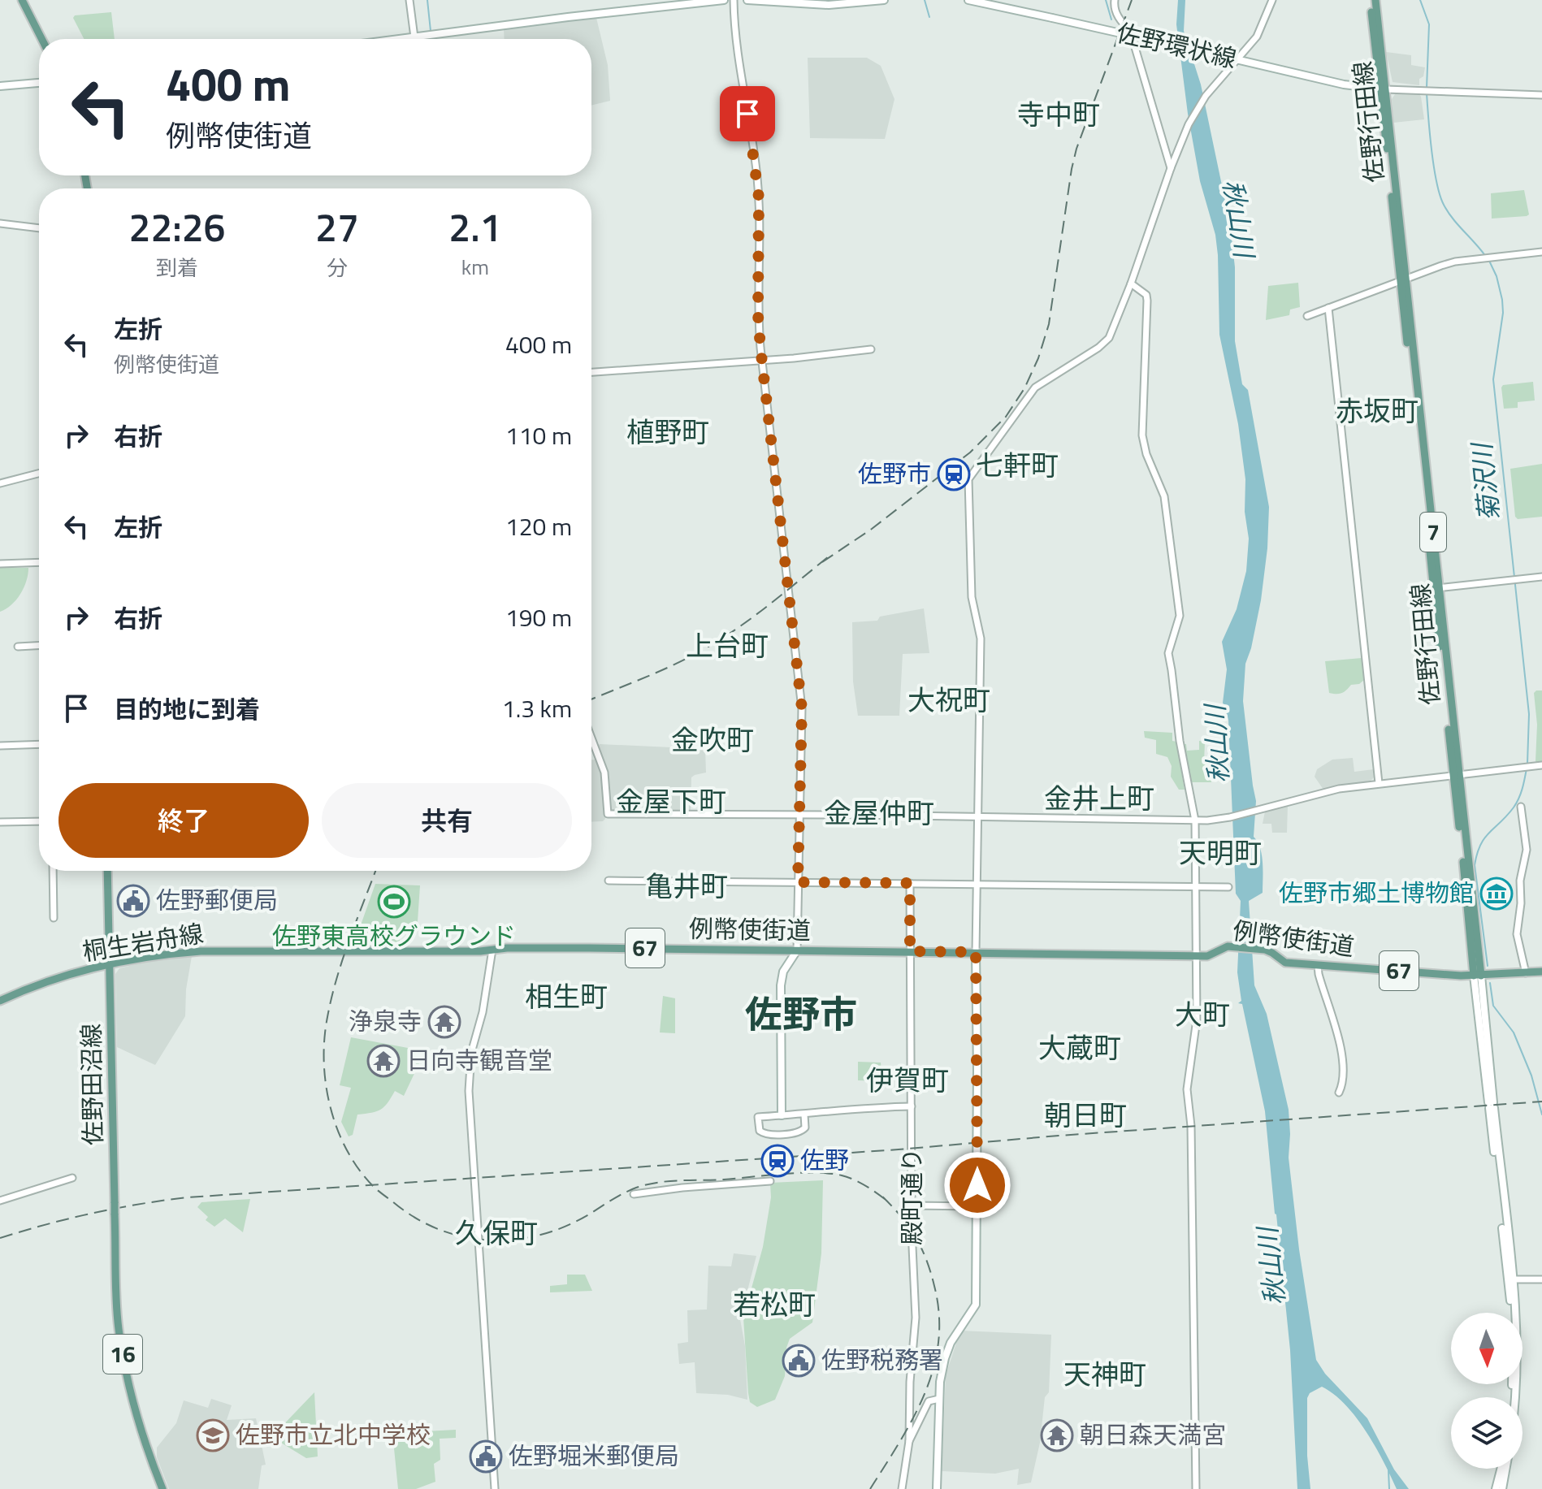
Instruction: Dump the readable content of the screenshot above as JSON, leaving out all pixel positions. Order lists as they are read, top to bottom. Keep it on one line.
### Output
{"streets":{"main road":["佐野環状線","佐野行田線","7","例幣使街道","桐生岩舟線","67","佐野田沼線","16"],"street":["殿町通り"]},"crossings":[["佐野環状線","佐野行田線"],["佐野行田線","例幣使街道"],["例幣使街道","桐生岩舟線"],["例幣使街道","殿町通り"],["桐生岩舟線","佐野田沼線"]],"districts":["寺中町","赤坂町","植野町","七軒町","上台町","大祝町","金吹町","金井上町","金屋下町","金屋仲町","天明町","亀井町","相生町","佐野市","大町","大蔵町","伊賀町","朝日町","久保町","若松町","天神町"],"water":["秋山川","菊沢川"],"places":{"station":["佐野市","佐野"],"museum":["佐野市郷土博物館"],"public building":["佐野郵便局","佐野税務署","佐野堀米郵便局"],"sports":["佐野東高校グラウンド"],"temple":["浄泉寺","日向寺観音堂","朝日森天満宮"],"school or university":["佐野市立北中学校"]},"north":"bottom","page":{"turn":["400 m","例幣使街道"],"eta":["22:26","到着","27","分","2.1","km"],"list":[{"name":"左折","note":"例幣使街道","value":"400 m"},{"name":"右折","value":"110 m"},{"name":"左折","value":"120 m"},{"name":"右折","value":"190 m"},{"name":"目的地に到着","value":"1.3 km"}],"buttons":["終了","共有"]}}
